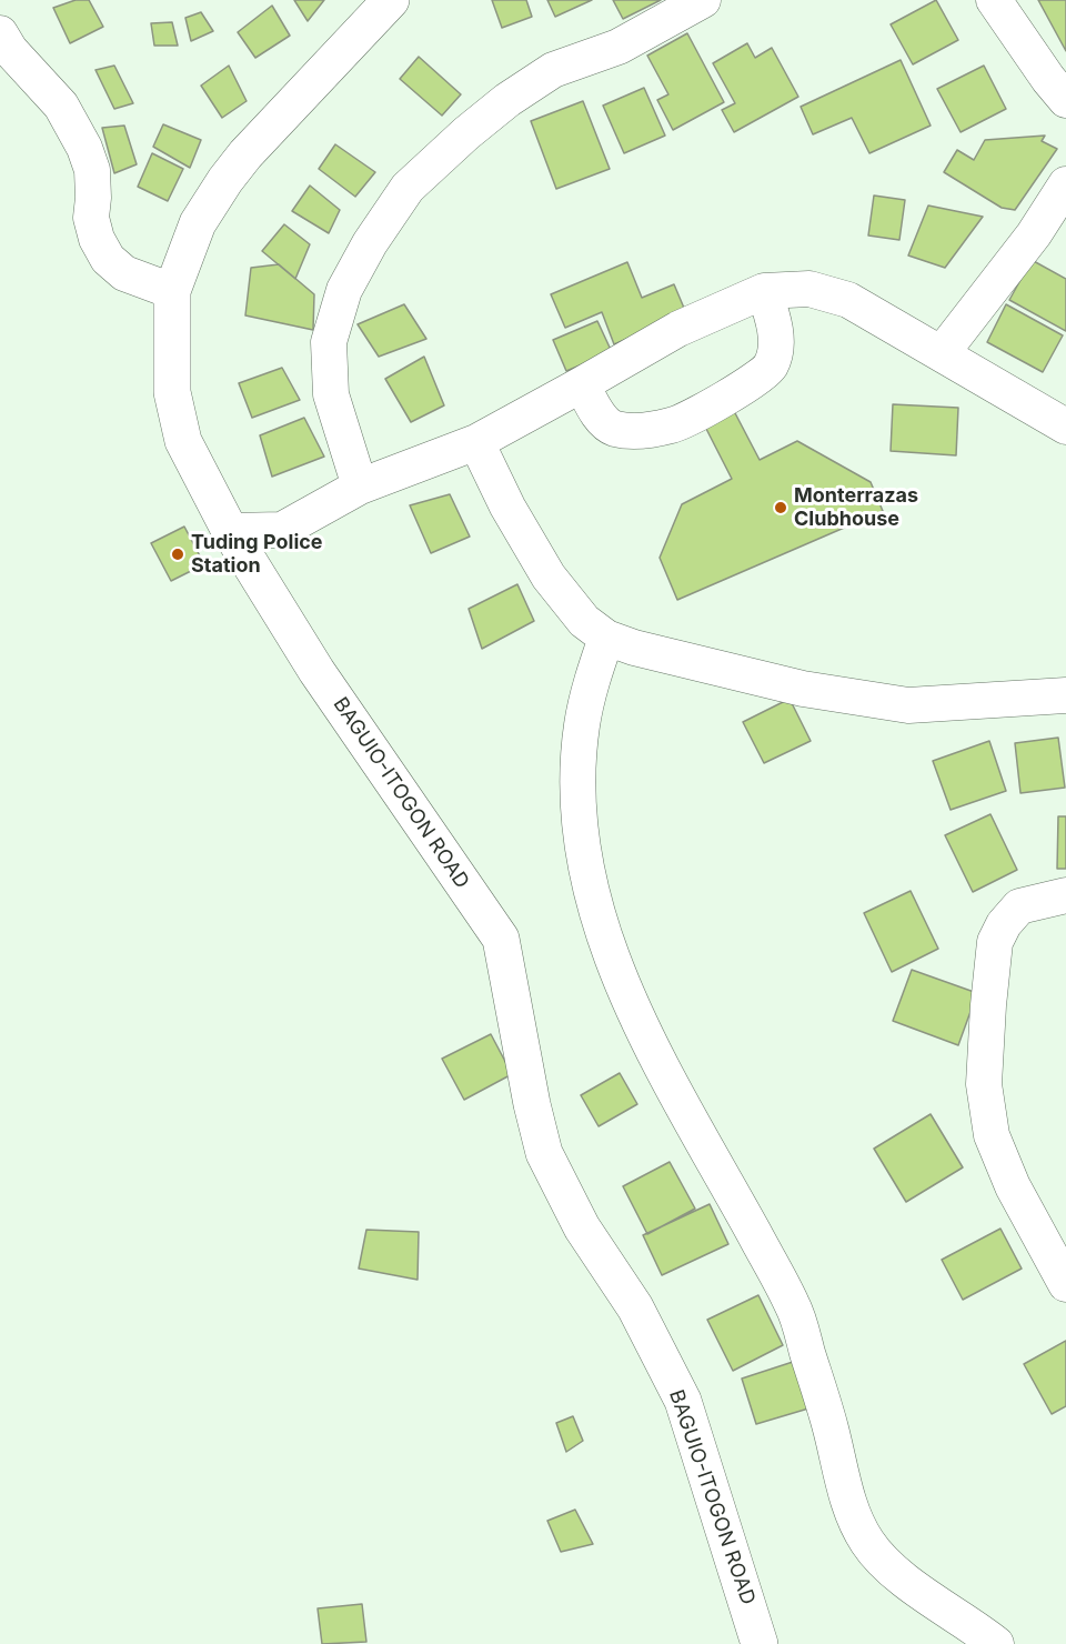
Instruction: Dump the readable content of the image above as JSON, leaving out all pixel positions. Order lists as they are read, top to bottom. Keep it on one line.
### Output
{"streets":{"main road":["BAGUIO-ITOGON ROAD"]},"places":["Monterrazas Clubhouse","Tuding Police Station"]}
